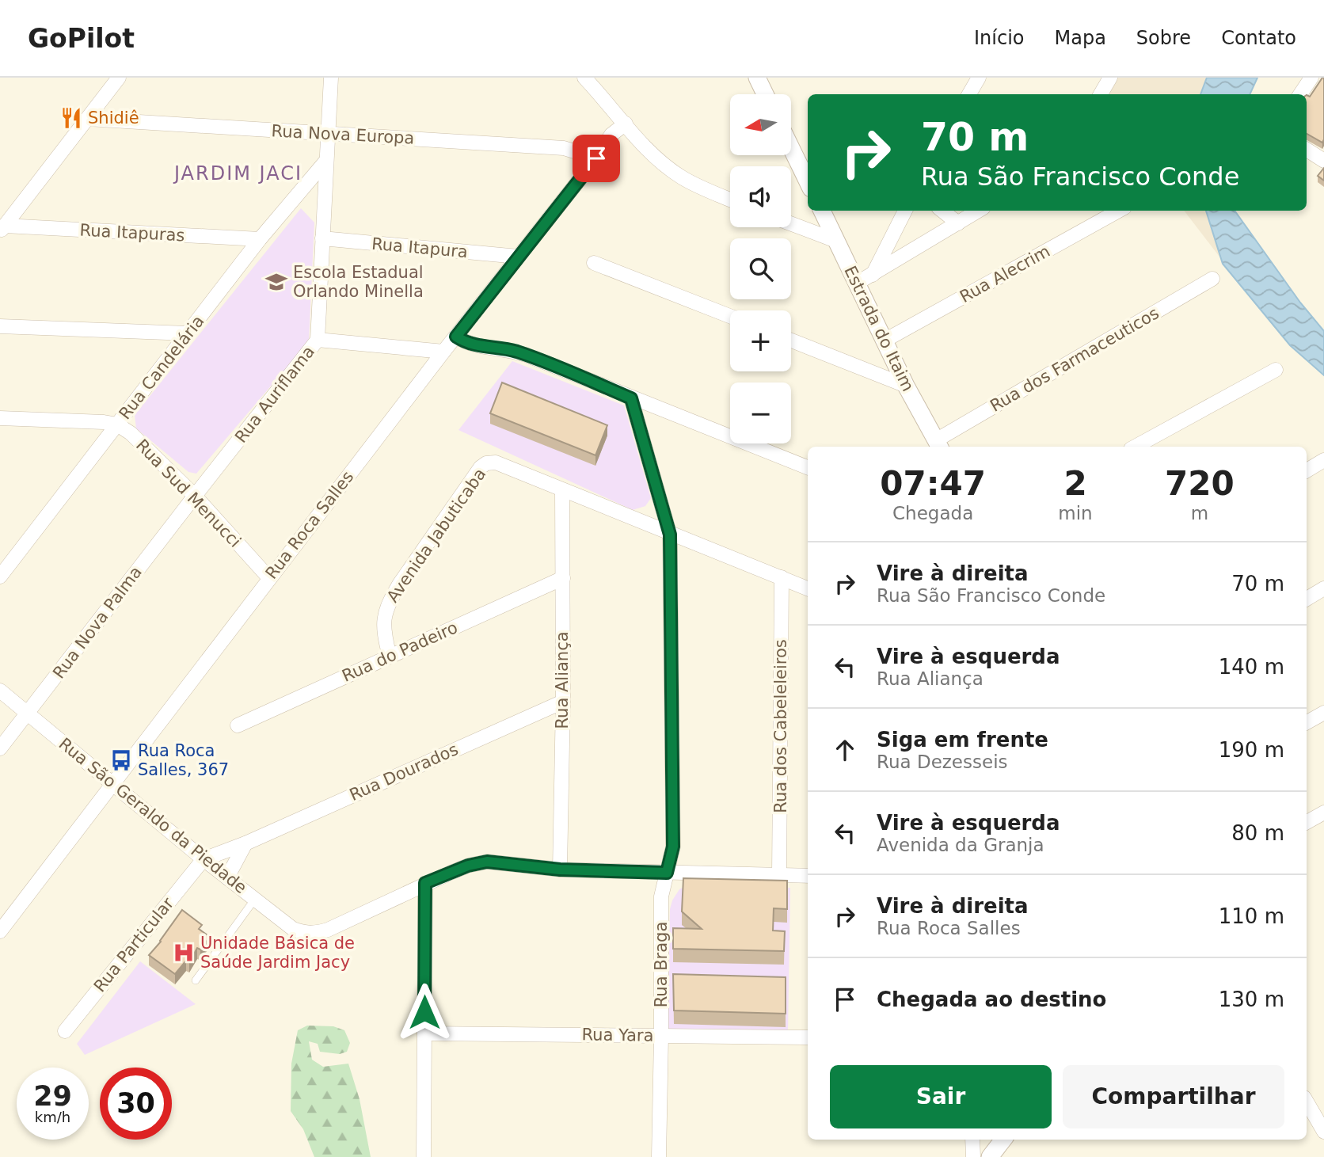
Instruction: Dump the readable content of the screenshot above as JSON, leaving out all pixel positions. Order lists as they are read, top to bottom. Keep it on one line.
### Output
{"streets":{"street":["Rua Nova Europa","Rua Itapuras","Rua Itapura","Rua Alecrim","Estrada do Itaim","Rua dos Farmaceuticos","Rua Candelária","Rua Auriflama","Rua Sud Menucci","Rua Roca Salles","Avenida Jabuticaba","Rua Nova Palma","Rua do Padeiro","Rua Aliança","Rua dos Cabeleleiros","Rua Dourados","Rua São Geraldo da Piedade","Rua Particular","Rua Braga","Rua Yara"]},"crossings":[["Rua Nova Europa","Rua Roca Salles"],["Rua Itapuras","Rua Candelária"],["Rua Itapura","Rua Roca Salles"],["Rua Alecrim","Estrada do Itaim"],["Estrada do Itaim","Rua dos Farmaceuticos"],["Rua Candelária","Rua Sud Menucci"],["Rua Auriflama","Rua Sud Menucci"],["Rua Auriflama","Rua Roca Salles"],["Rua Auriflama","Rua Nova Palma"],["Rua Sud Menucci","Rua Roca Salles"],["Rua Sud Menucci","Rua Nova Palma"],["Rua Roca Salles","Rua São Geraldo da Piedade"],["Avenida Jabuticaba","Rua do Padeiro"],["Avenida Jabuticaba","Rua Aliança"],["Avenida Jabuticaba","Rua dos Cabeleleiros"],["Rua Nova Palma","Rua São Geraldo da Piedade"],["Rua do Padeiro","Rua Aliança"],["Rua Aliança","Rua Dourados"],["Rua Dourados","Rua São Geraldo da Piedade"],["Rua Dourados","Rua Particular"],["Rua São Geraldo da Piedade","Rua Particular"],["Rua Braga","Rua Yara"]],"districts":["JARDIM JACI"],"places":{"restaurant":["Shidiê"],"school or university":["Escola Estadual Orlando Minella"],"bus stop":["Rua Roca Salles, 367"],"hospital":["Unidade Básica de Saúde Jardim Jacy"]},"north":"left","page":{"header":"GoPilot","nav":["Início","Mapa","Sobre","Contato"],"map_buttons":["+","−"],"turn":["70 m","Rua São Francisco Conde"],"eta":["07:47","Chegada","2","min","720","m"],"list":[{"name":"Vire à direita","note":"Rua São Francisco Conde","value":"70 m"},{"name":"Vire à esquerda","note":"Rua Aliança","value":"140 m"},{"name":"Siga em frente","note":"Rua Dezesseis","value":"190 m"},{"name":"Vire à esquerda","note":"Avenida da Granja","value":"80 m"},{"name":"Vire à direita","note":"Rua Roca Salles","value":"110 m"},{"name":"Chegada ao destino","value":"130 m"}],"buttons":["Sair","Compartilhar"],"speed":"29 km/h","limit":"30"}}
